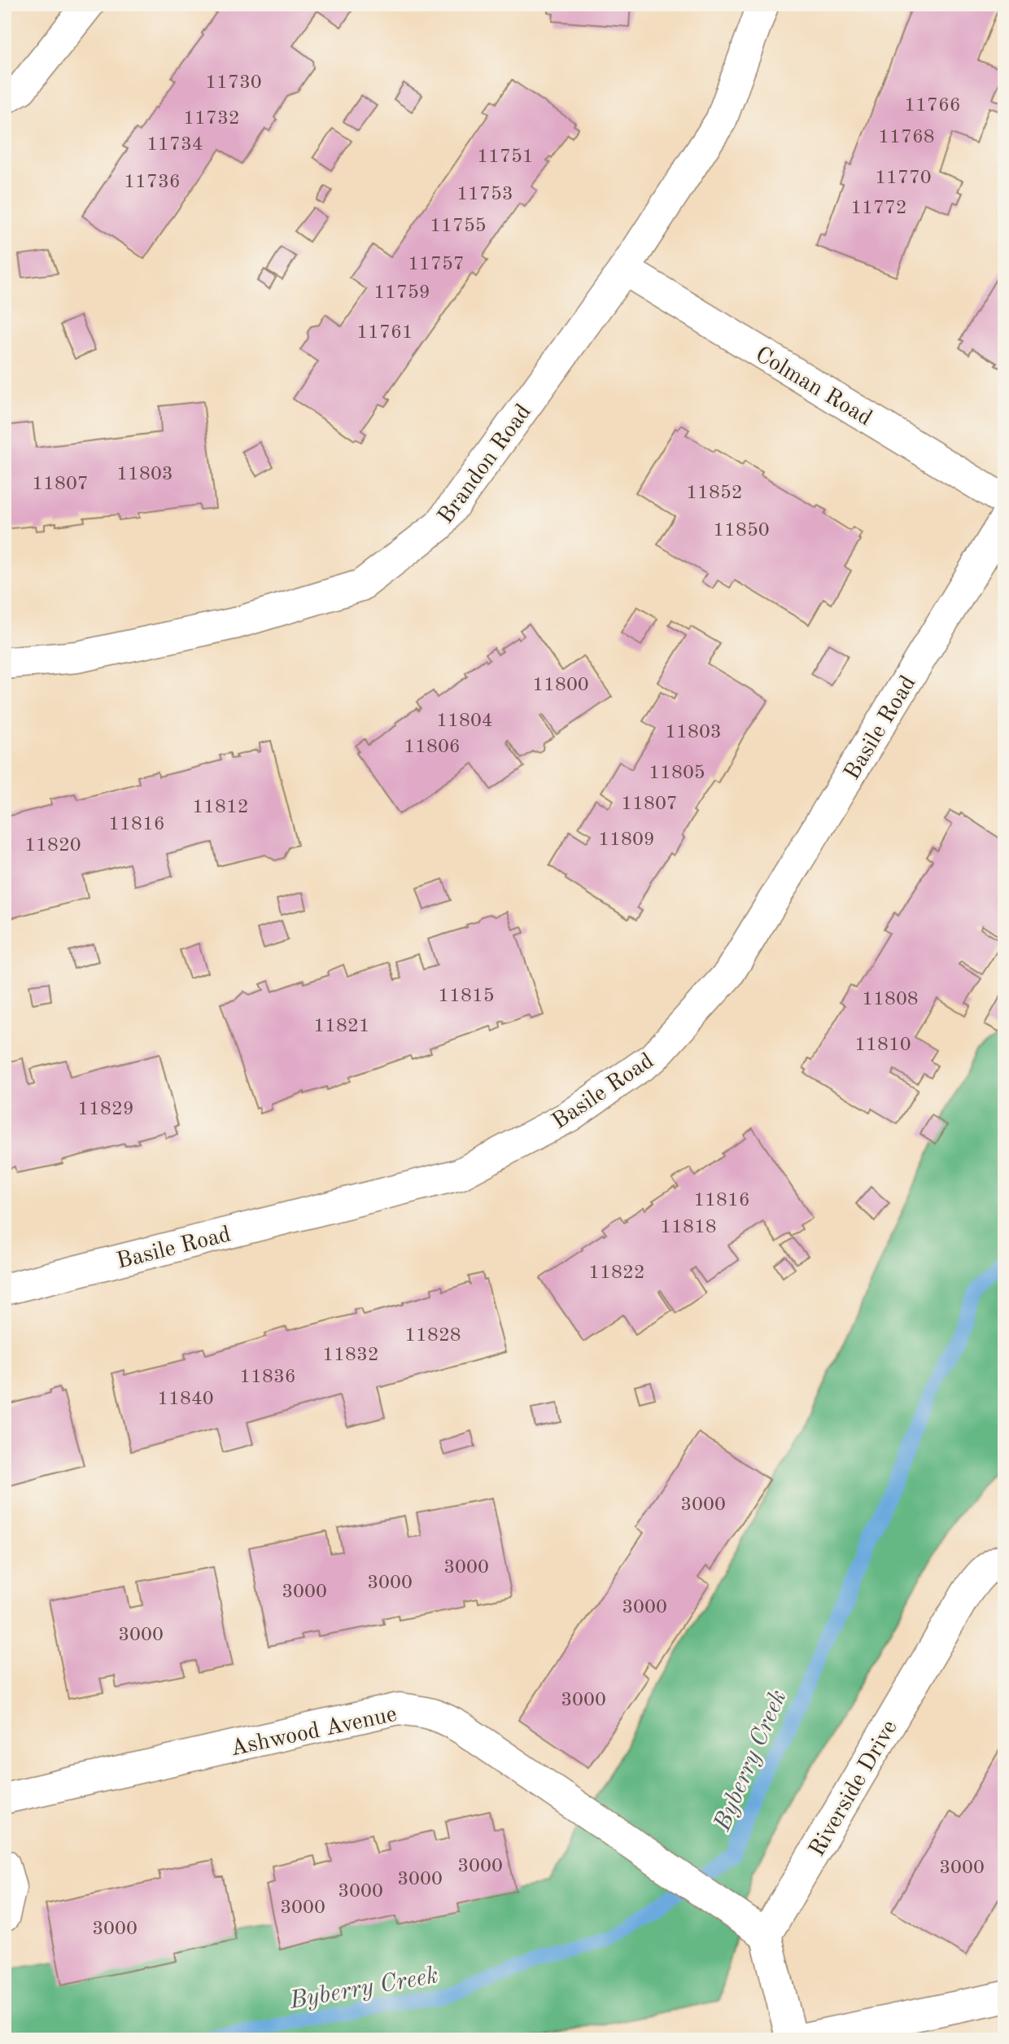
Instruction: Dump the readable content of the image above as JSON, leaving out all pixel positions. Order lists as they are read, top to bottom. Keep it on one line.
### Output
{"streets":{"street":["Colman Road","Brandon Road","Basile Road","Ashwood Avenue","Riverside Drive"]},"crossings":[["Colman Road","Brandon Road"],["Ashwood Avenue","Riverside Drive"]],"water":["Byberry Creek"],"house_numbers":["11730","11766","11732","11768","11734","11751","11770","11736","11753","11772","11755","11757","11759","11761","11803","11807","11852","11850","11800","11804","11803","11806","11805","11807","11812","11816","11809","11820","11815","11808","11821","11810","11829","11816","11818","11822","11828","11832","11836","11840","3000","3000","3000","3000","3000","3000","3000","3000","3000","3000","3000","3000","3000"]}
